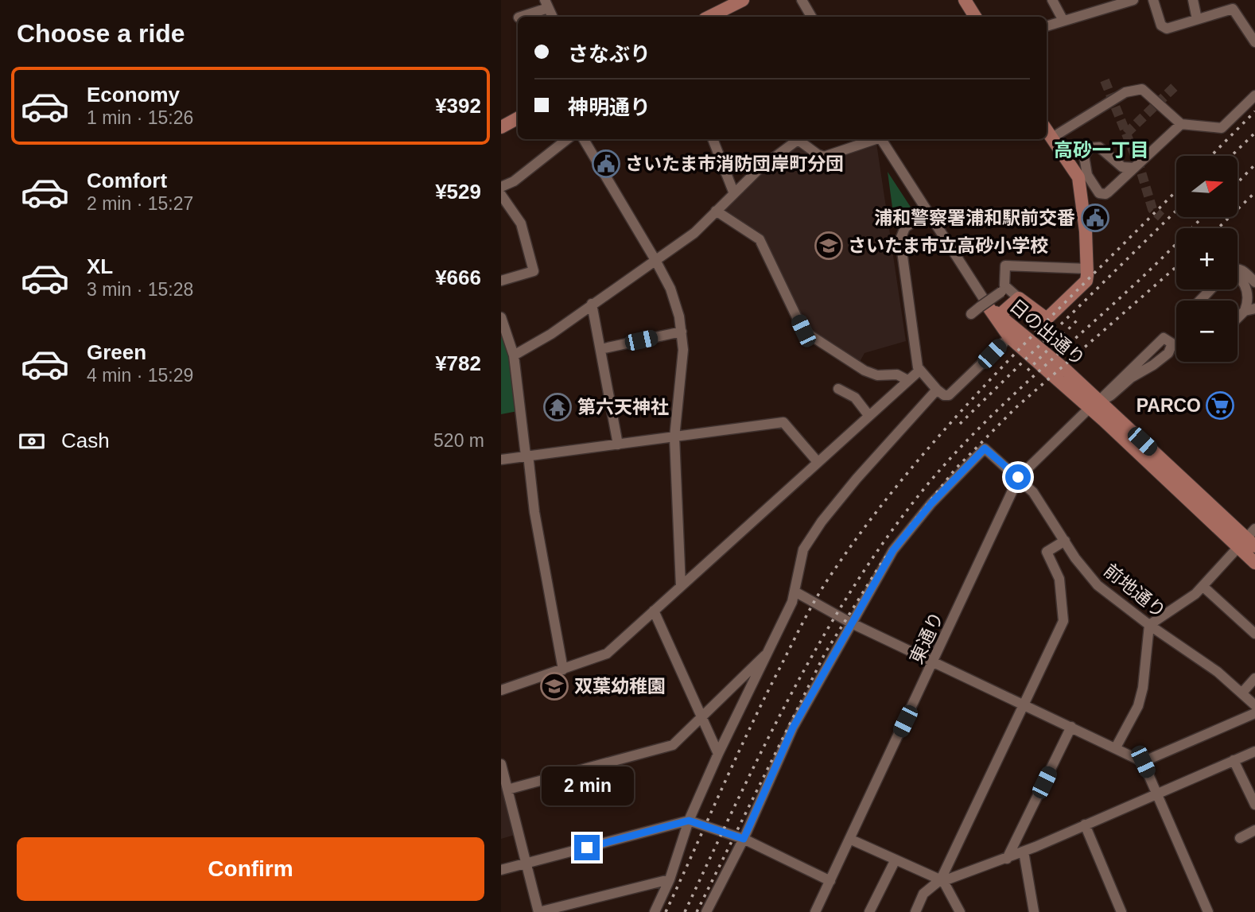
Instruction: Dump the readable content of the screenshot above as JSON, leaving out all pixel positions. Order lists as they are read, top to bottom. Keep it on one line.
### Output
{"streets":{"main road":["日の出通り"],"street":["前地通り","東通り"]},"crossings":[["日の出通り","東通り"],["前地通り","東通り"]],"districts":["高砂一丁目"],"places":{"public building":["さいたま市消防団岸町分団","浦和警察署浦和駅前交番"],"school or university":["さいたま市立高砂小学校","双葉幼稚園"],"supermarket":["PARCO"],"temple":["第六天神社"]},"north":"right","page":{"heading":"Choose a ride","banner":["さなぶり","神明通り"],"list":[{"name":"Economy","note":"1 min · 15:26","value":"¥392"},{"name":"Comfort","note":"2 min · 15:27","value":"¥529"},{"name":"XL","note":"3 min · 15:28","value":"¥666"},{"name":"Green","note":"4 min · 15:29","value":"¥782"}],"map_buttons":["+","−"],"pay":["Cash","520 m"],"bubble":"2 min","buttons":"Confirm"}}
